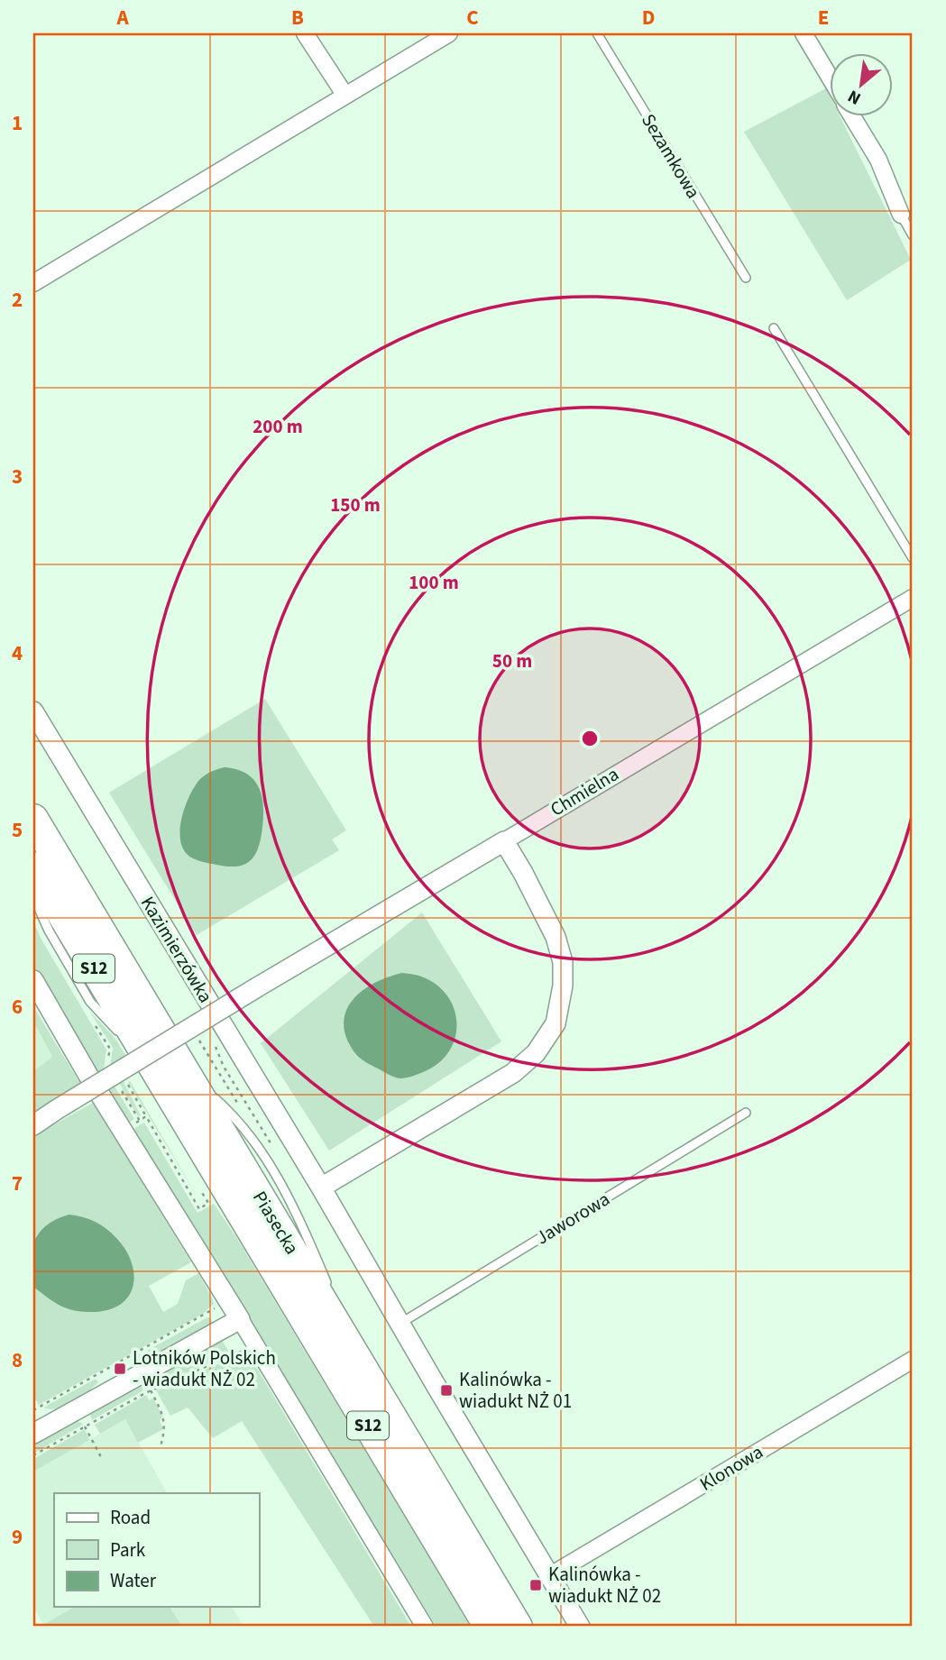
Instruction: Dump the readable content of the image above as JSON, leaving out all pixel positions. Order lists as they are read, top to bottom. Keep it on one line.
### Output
{"streets":{"highway":["S12","Piasecka"],"street":["Chmielna","Kazimierzówka","Klonowa"],"lane":["Sezamkowa","Jaworowa"]},"crossings":[["Kazimierzówka","Jaworowa"],["Kazimierzówka","Klonowa"]],"places":{"transit":["Lotników Polskich - wiadukt NŻ 02","Kalinówka - wiadukt NŻ 01","Kalinówka - wiadukt NŻ 02"]},"legend":["Road","Park","Water"],"north":"bottom left","grid":{"columns":["A","B","C","D","E"],"rows":["1","2","3","4","5","6","7","8","9"]},"rings":["200 m","150 m","100 m","50 m"]}
